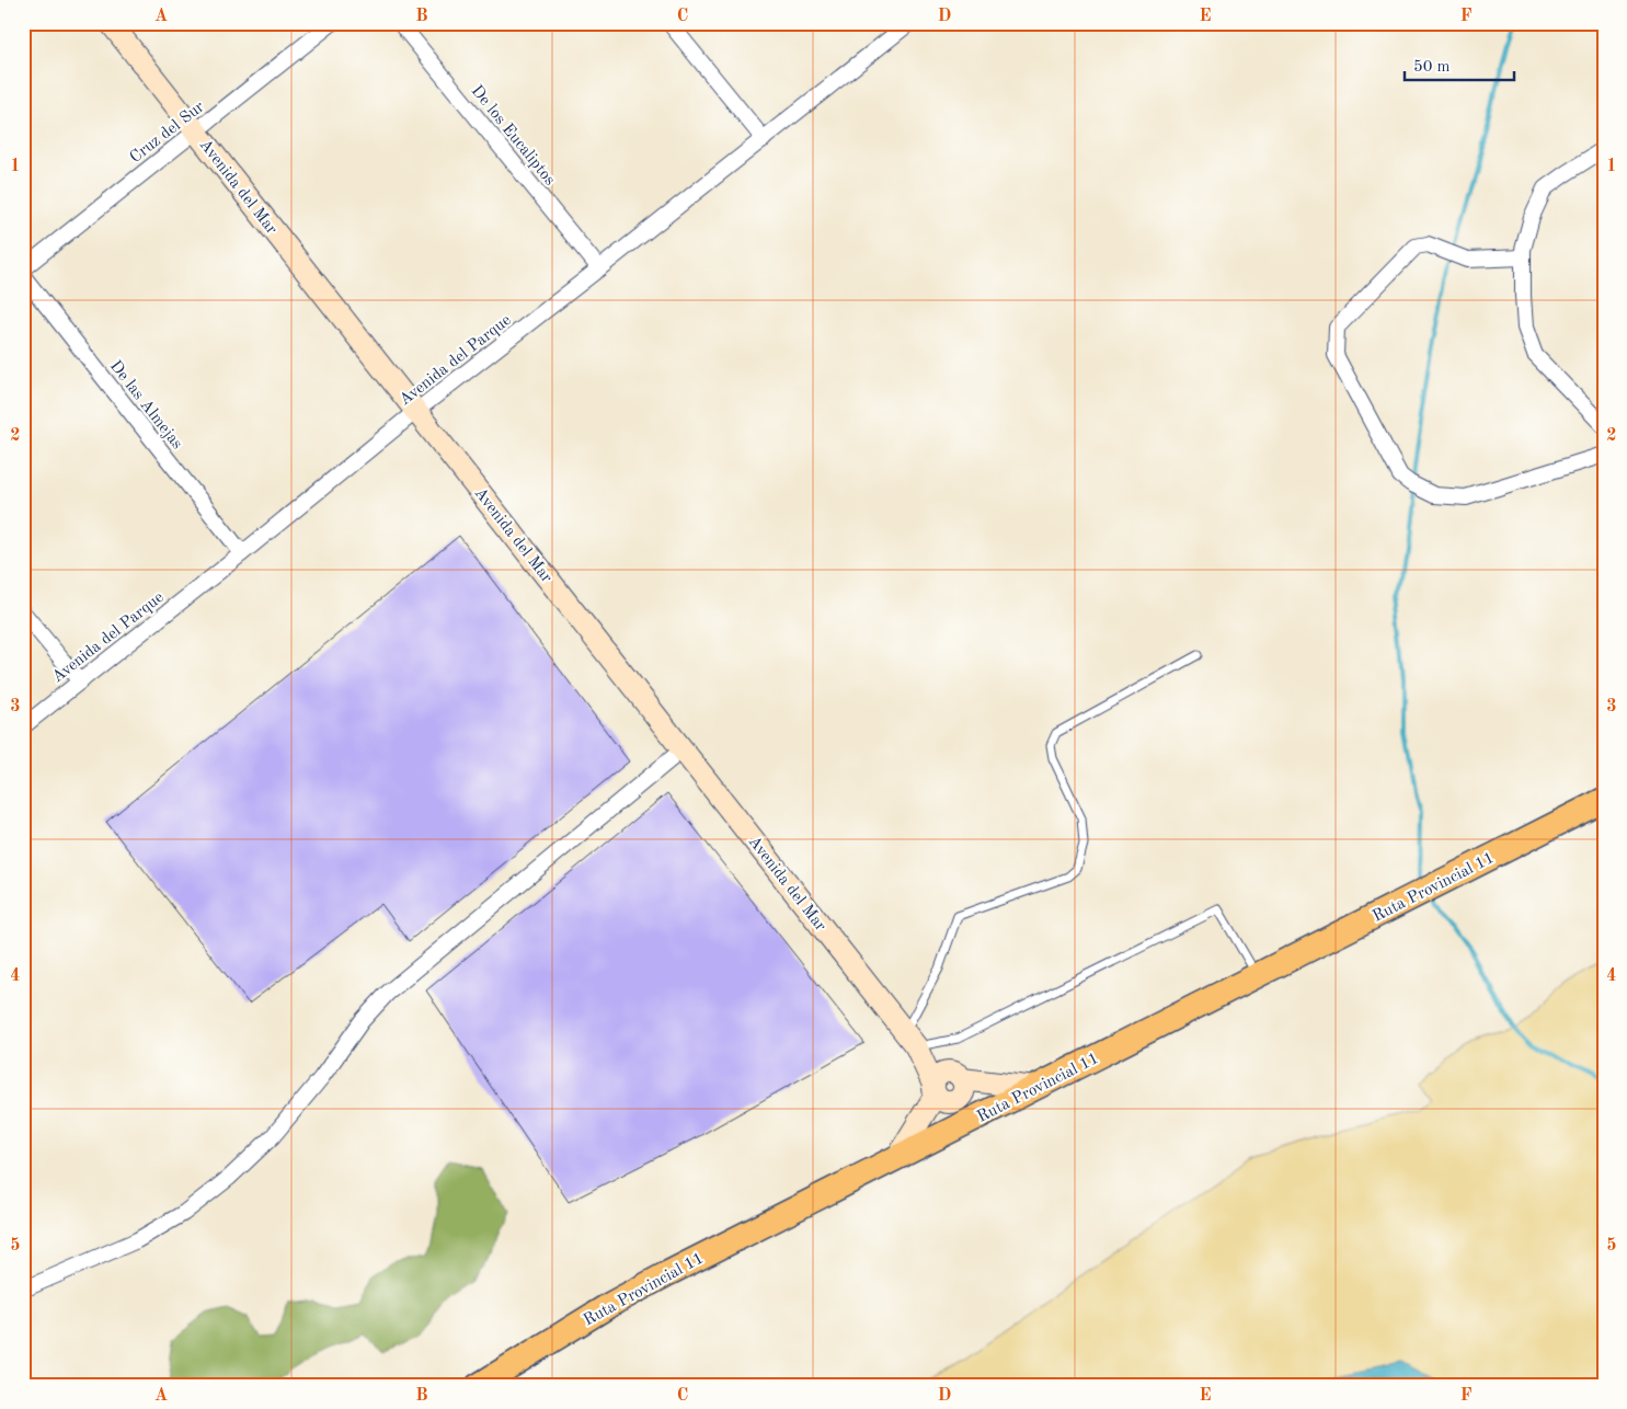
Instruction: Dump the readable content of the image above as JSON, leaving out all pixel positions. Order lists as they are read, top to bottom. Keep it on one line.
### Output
{"streets":{"main road":["Avenida del Mar","Ruta Provincial 11"],"street":["Cruz del Sur","De los Eucaliptos","Avenida del Parque","De las Almejas"]},"crossings":[["Cruz del Sur","Avenida del Mar"],["De los Eucaliptos","Avenida del Parque"],["Avenida del Mar","Avenida del Parque"],["Avenida del Mar","Ruta Provincial 11"],["Avenida del Parque","De las Almejas"]],"scale_bar":"50 m","grid":{"columns":["A","B","C","D","E","F"],"rows":["1","2","3","4","5"]}}
